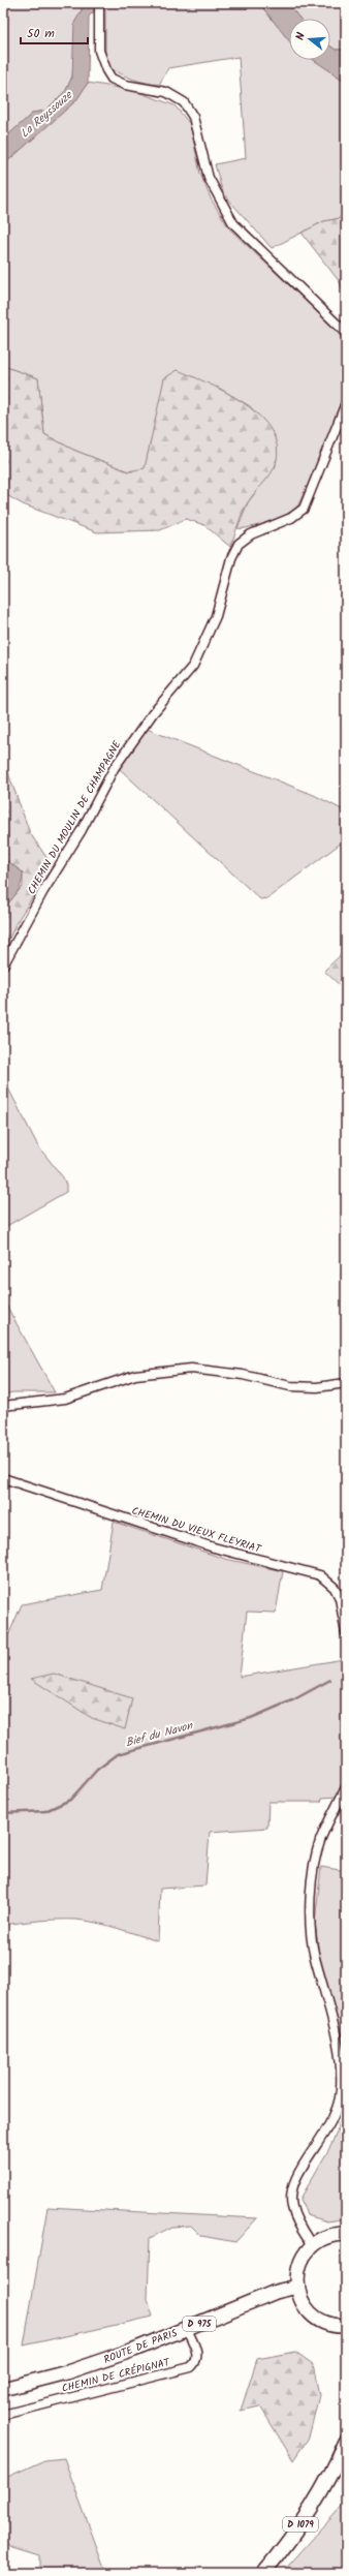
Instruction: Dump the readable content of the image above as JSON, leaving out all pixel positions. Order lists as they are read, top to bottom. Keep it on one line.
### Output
{"streets":{"main road":["D 975","ROUTE DE PARIS","D 1079"],"street":["CHEMIN DU MOULIN DE CHAMPAGNE","CHEMIN DU VIEUX FLEYRIAT","CHEMIN DE CRÉPIGNAT"]},"crossings":[["ROUTE DE PARIS","CHEMIN DE CRÉPIGNAT"]],"water":["La Reyssouze","Bief du Navon"],"scale_bar":"50 m","north":"left"}
